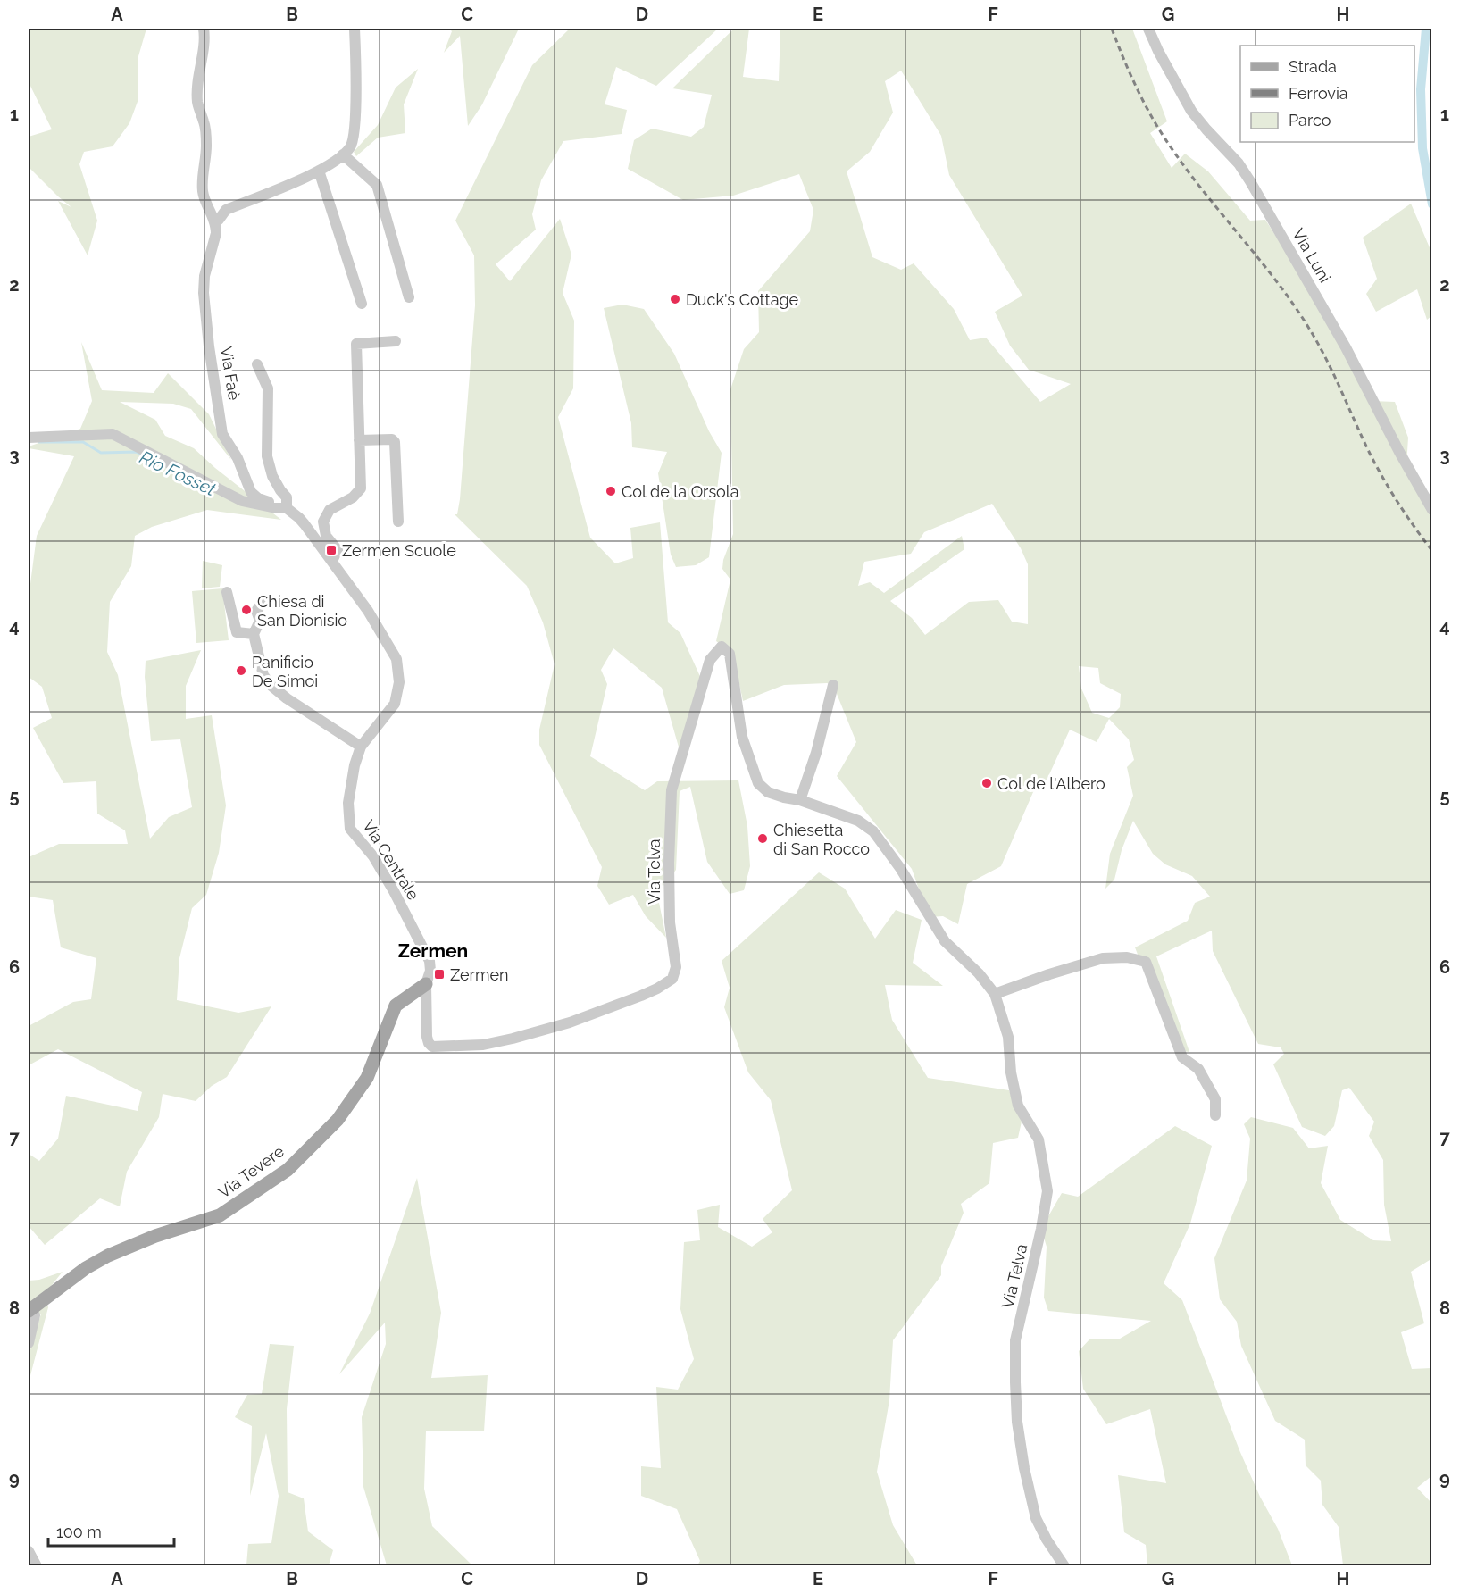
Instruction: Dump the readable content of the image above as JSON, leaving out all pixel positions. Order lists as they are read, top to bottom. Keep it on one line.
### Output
{"streets":{"main road":["Via Tevere"],"street":["Via Luni","Via Faè","Via Centrale","Via Telva"]},"crossings":[["Via Faè","Via Centrale"],["Via Centrale","Via Telva"],["Via Centrale","Via Tevere"],["Via Telva","Via Tevere"]],"districts":["Zermen"],"water":["Rio Fosset"],"places":{"other":["Duck's Cottage","Col de la Orsola","Chiesa di San Dionisio","Panificio De Simoi","Col de l'Albero","Chiesetta di San Rocco"],"transit":["Zermen Scuole","Zermen"]},"legend":["Strada","Ferrovia","Parco"],"scale_bar":"100 m","grid":{"columns":["A","B","C","D","E","F","G","H"],"rows":["1","2","3","4","5","6","7","8","9"]}}
